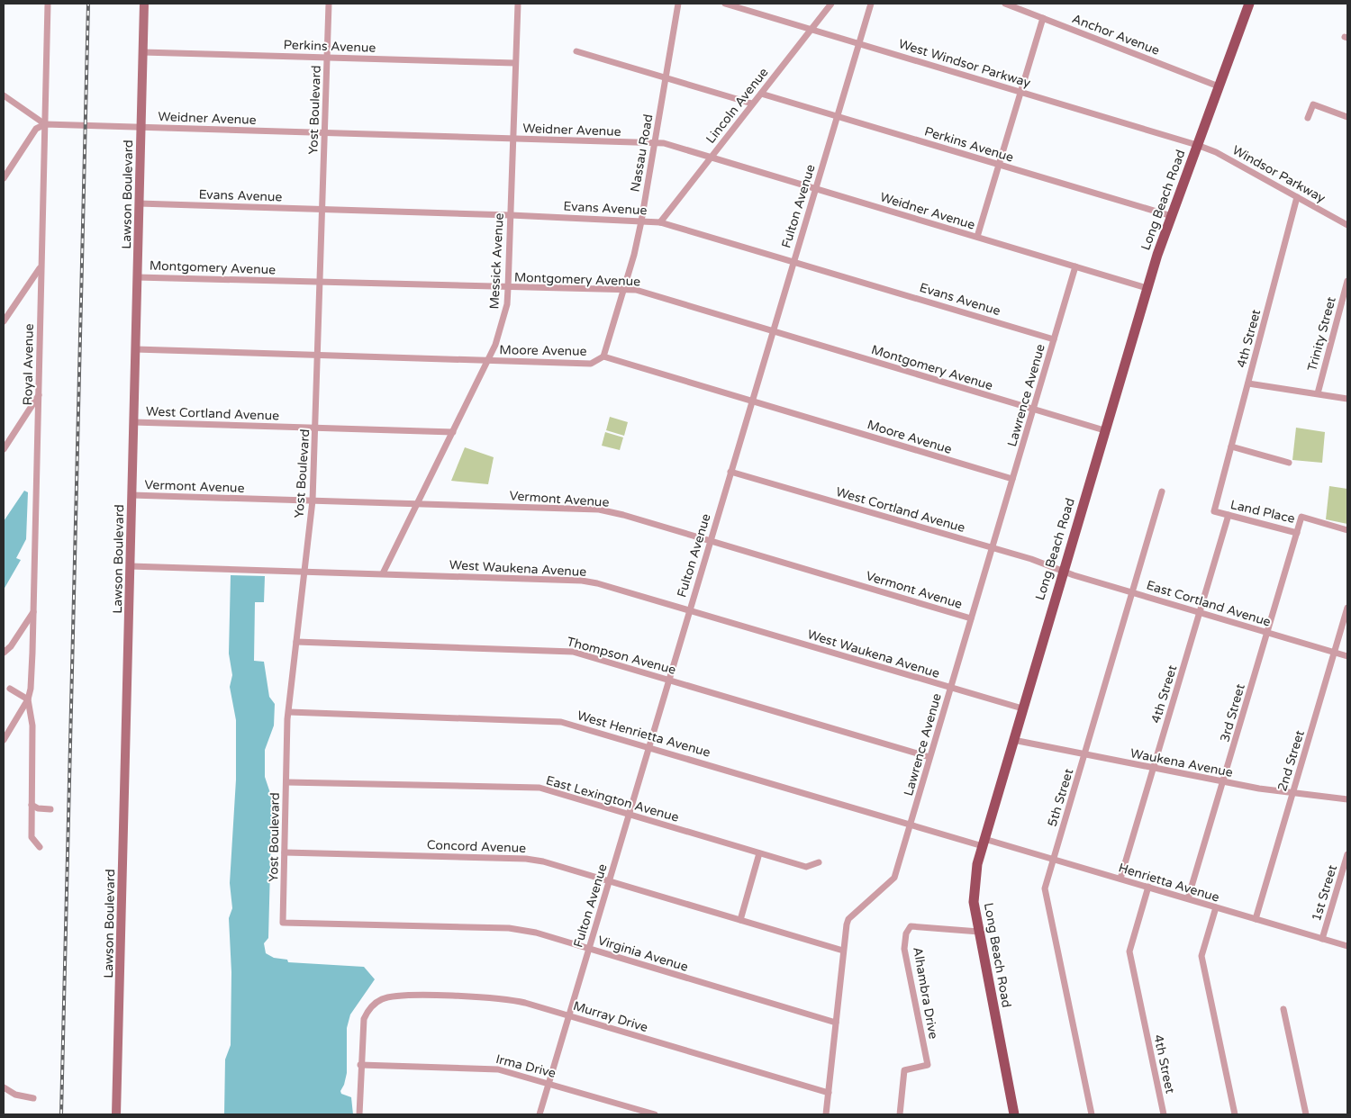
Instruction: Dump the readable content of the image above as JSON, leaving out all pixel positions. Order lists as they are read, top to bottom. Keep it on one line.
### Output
{"streets":{"main road":["Lawson Boulevard","Long Beach Road"],"street":["Anchor Avenue","Perkins Avenue","West Windsor Parkway","Lincoln Avenue","Yost Boulevard","Weidner Avenue","Nassau Road","Windsor Parkway","Evans Avenue","Fulton Avenue","Messick Avenue","Montgomery Avenue","Trinity Street","4th Street","Moore Avenue","Royal Avenue","Lawrence Avenue","West Cortland Avenue","Vermont Avenue","Land Place","West Waukena Avenue","East Cortland Avenue","Thompson Avenue","3rd Street","West Henrietta Avenue","2nd Street","Waukena Avenue","5th Street","East Lexington Avenue","Concord Avenue","Henrietta Avenue","1st Street","Virginia Avenue","Alhambra Drive","Murray Drive","Irma Drive"]},"crossings":[["Anchor Avenue","Long Beach Road"],["Perkins Avenue","Lincoln Avenue"],["Perkins Avenue","Yost Boulevard"],["Perkins Avenue","Lawson Boulevard"],["Perkins Avenue","Long Beach Road"],["Perkins Avenue","Fulton Avenue"],["Perkins Avenue","Messick Avenue"],["West Windsor Parkway","Lincoln Avenue"],["West Windsor Parkway","Windsor Parkway"],["West Windsor Parkway","Long Beach Road"],["West Windsor Parkway","Fulton Avenue"],["Lincoln Avenue","Weidner Avenue"],["Lincoln Avenue","Evans Avenue"],["Yost Boulevard","Weidner Avenue"],["Yost Boulevard","Evans Avenue"],["Yost Boulevard","Montgomery Avenue"],["Yost Boulevard","Moore Avenue"],["Yost Boulevard","West Cortland Avenue"],["Yost Boulevard","Vermont Avenue"],["Yost Boulevard","West Waukena Avenue"],["Yost Boulevard","Thompson Avenue"],["Yost Boulevard","West Henrietta Avenue"],["Yost Boulevard","East Lexington Avenue"],["Yost Boulevard","Concord Avenue"],["Yost Boulevard","Virginia Avenue"],["Weidner Avenue","Nassau Road"],["Weidner Avenue","Lawson Boulevard"],["Weidner Avenue","Long Beach Road"],["Weidner Avenue","Fulton Avenue"],["Weidner Avenue","Messick Avenue"],["Weidner Avenue","Royal Avenue"],["Weidner Avenue","Lawrence Avenue"],["Nassau Road","Evans Avenue"],["Nassau Road","Montgomery Avenue"],["Nassau Road","Moore Avenue"],["Windsor Parkway","Long Beach Road"],["Windsor Parkway","4th Street"],["Lawson Boulevard","Evans Avenue"],["Lawson Boulevard","Montgomery Avenue"],["Lawson Boulevard","Moore Avenue"],["Lawson Boulevard","West Cortland Avenue"],["Lawson Boulevard","Vermont Avenue"],["Lawson Boulevard","West Waukena Avenue"],["Evans Avenue","Fulton Avenue"],["Evans Avenue","Messick Avenue"],["Evans Avenue","Lawrence Avenue"],["Long Beach Road","Montgomery Avenue"],["Long Beach Road","West Cortland Avenue"],["Long Beach Road","West Waukena Avenue"],["Long Beach Road","East Cortland Avenue"],["Long Beach Road","West Henrietta Avenue"],["Long Beach Road","Waukena Avenue"],["Long Beach Road","Henrietta Avenue"],["Long Beach Road","Alhambra Drive"],["Fulton Avenue","Montgomery Avenue"],["Fulton Avenue","Moore Avenue"],["Fulton Avenue","West Cortland Avenue"],["Fulton Avenue","Vermont Avenue"],["Fulton Avenue","West Waukena Avenue"],["Fulton Avenue","Thompson Avenue"],["Fulton Avenue","West Henrietta Avenue"],["Fulton Avenue","East Lexington Avenue"],["Fulton Avenue","Concord Avenue"],["Fulton Avenue","Virginia Avenue"],["Fulton Avenue","Murray Drive"],["Fulton Avenue","Irma Drive"],["Messick Avenue","Montgomery Avenue"],["Messick Avenue","Moore Avenue"],["Messick Avenue","West Cortland Avenue"],["Messick Avenue","Vermont Avenue"],["Messick Avenue","West Waukena Avenue"],["Montgomery Avenue","Lawrence Avenue"],["4th Street","Land Place"],["4th Street","East Cortland Avenue"],["4th Street","Waukena Avenue"],["4th Street","Henrietta Avenue"],["Moore Avenue","Lawrence Avenue"],["Lawrence Avenue","West Cortland Avenue"],["Lawrence Avenue","Vermont Avenue"],["Lawrence Avenue","West Waukena Avenue"],["Lawrence Avenue","Thompson Avenue"],["Lawrence Avenue","West Henrietta Avenue"],["Lawrence Avenue","Concord Avenue"],["Lawrence Avenue","Virginia Avenue"],["Lawrence Avenue","Murray Drive"],["West Cortland Avenue","East Cortland Avenue"],["Land Place","3rd Street"],["East Cortland Avenue","3rd Street"],["East Cortland Avenue","2nd Street"],["East Cortland Avenue","5th Street"],["3rd Street","Waukena Avenue"],["3rd Street","Henrietta Avenue"],["West Henrietta Avenue","Henrietta Avenue"],["2nd Street","Waukena Avenue"],["2nd Street","Henrietta Avenue"],["Waukena Avenue","5th Street"],["5th Street","Henrietta Avenue"],["Henrietta Avenue","1st Street"],["Murray Drive","Irma Drive"]]}
